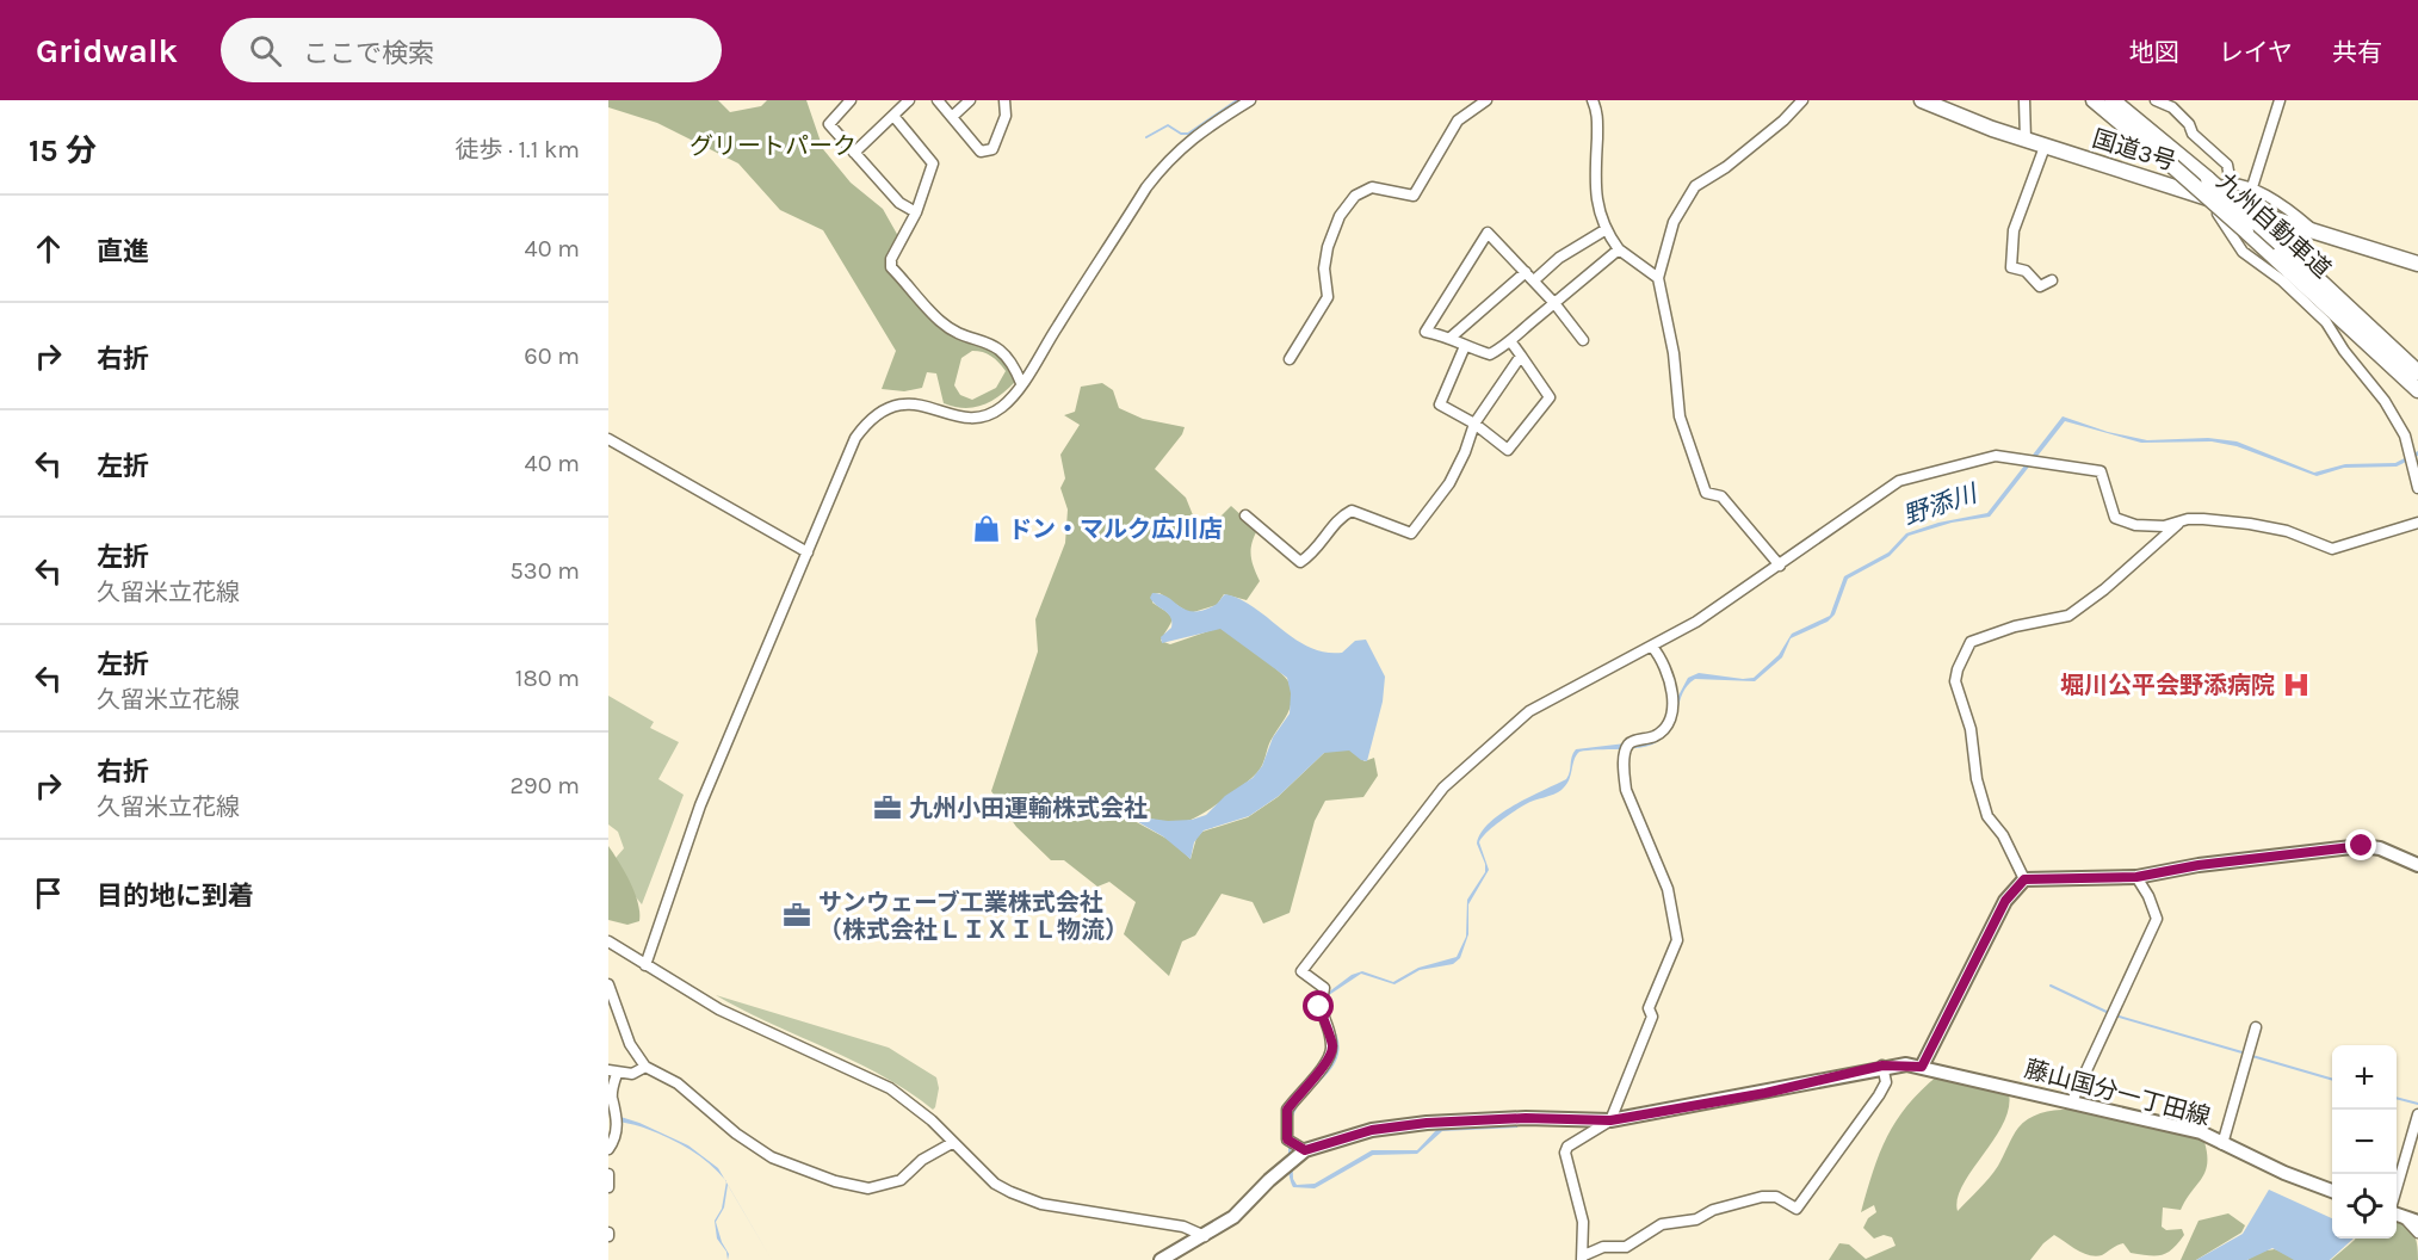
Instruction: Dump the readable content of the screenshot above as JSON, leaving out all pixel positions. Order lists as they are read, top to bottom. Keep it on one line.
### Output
{"streets":{"highway":["国道3号","九州自動車道"],"main road":["藤山国分一丁田線"]},"water":["野添川"],"parks":["グリートパーク"],"places":{"shop":["ドン・マルク広川店"],"hospital":["堀川公平会野添病院"],"office":["九州小田運輸株式会社","サンウェーブ工業株式会社 （株式会社ＬＩＸＩＬ物流）"]},"page":{"header":"Gridwalk","search":"ここで検索","nav":["地図","レイヤ","共有"],"heading":["15 分","徒歩 · 1.1 km"],"list":[["直進","40 m"],["右折","60 m"],["左折","40 m"],["左折","久留米立花線","530 m"],["左折","久留米立花線","180 m"],["右折","久留米立花線","290 m"],"目的地に到着"],"map_buttons":["+","−"]}}
